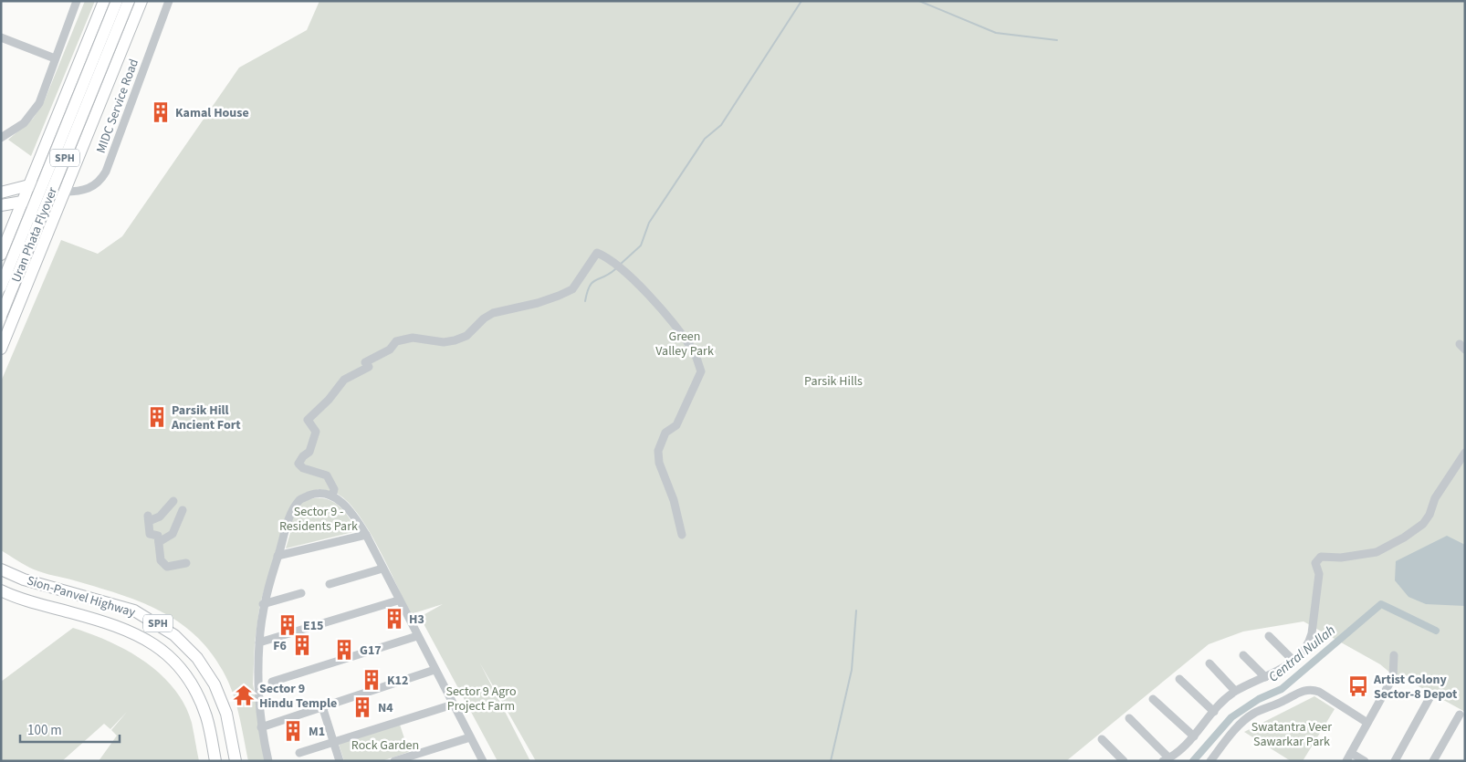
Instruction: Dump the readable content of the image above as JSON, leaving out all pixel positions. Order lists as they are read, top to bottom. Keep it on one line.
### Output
{"streets":{"highway":["SPH","Uran Phata Flyover","Sion-Panvel Highway"],"street":["MIDC Service Road"]},"water":["Central Nullah"],"parks":["Green Valley Park","Parsik Hills","Sector 9 - Residents Park","Sector 9 Agro Project Farm","Swatantra Veer Sawarkar Park","Rock Garden"],"places":{"building":["Kamal House","Parsik Hill Ancient Fort","H3","E15","F6","G17","K12","N4","M1"],"bus stop":["Artist Colony Sector-8 Depot"],"temple":["Sector 9 Hindu Temple"]},"scale_bar":"100 m"}
